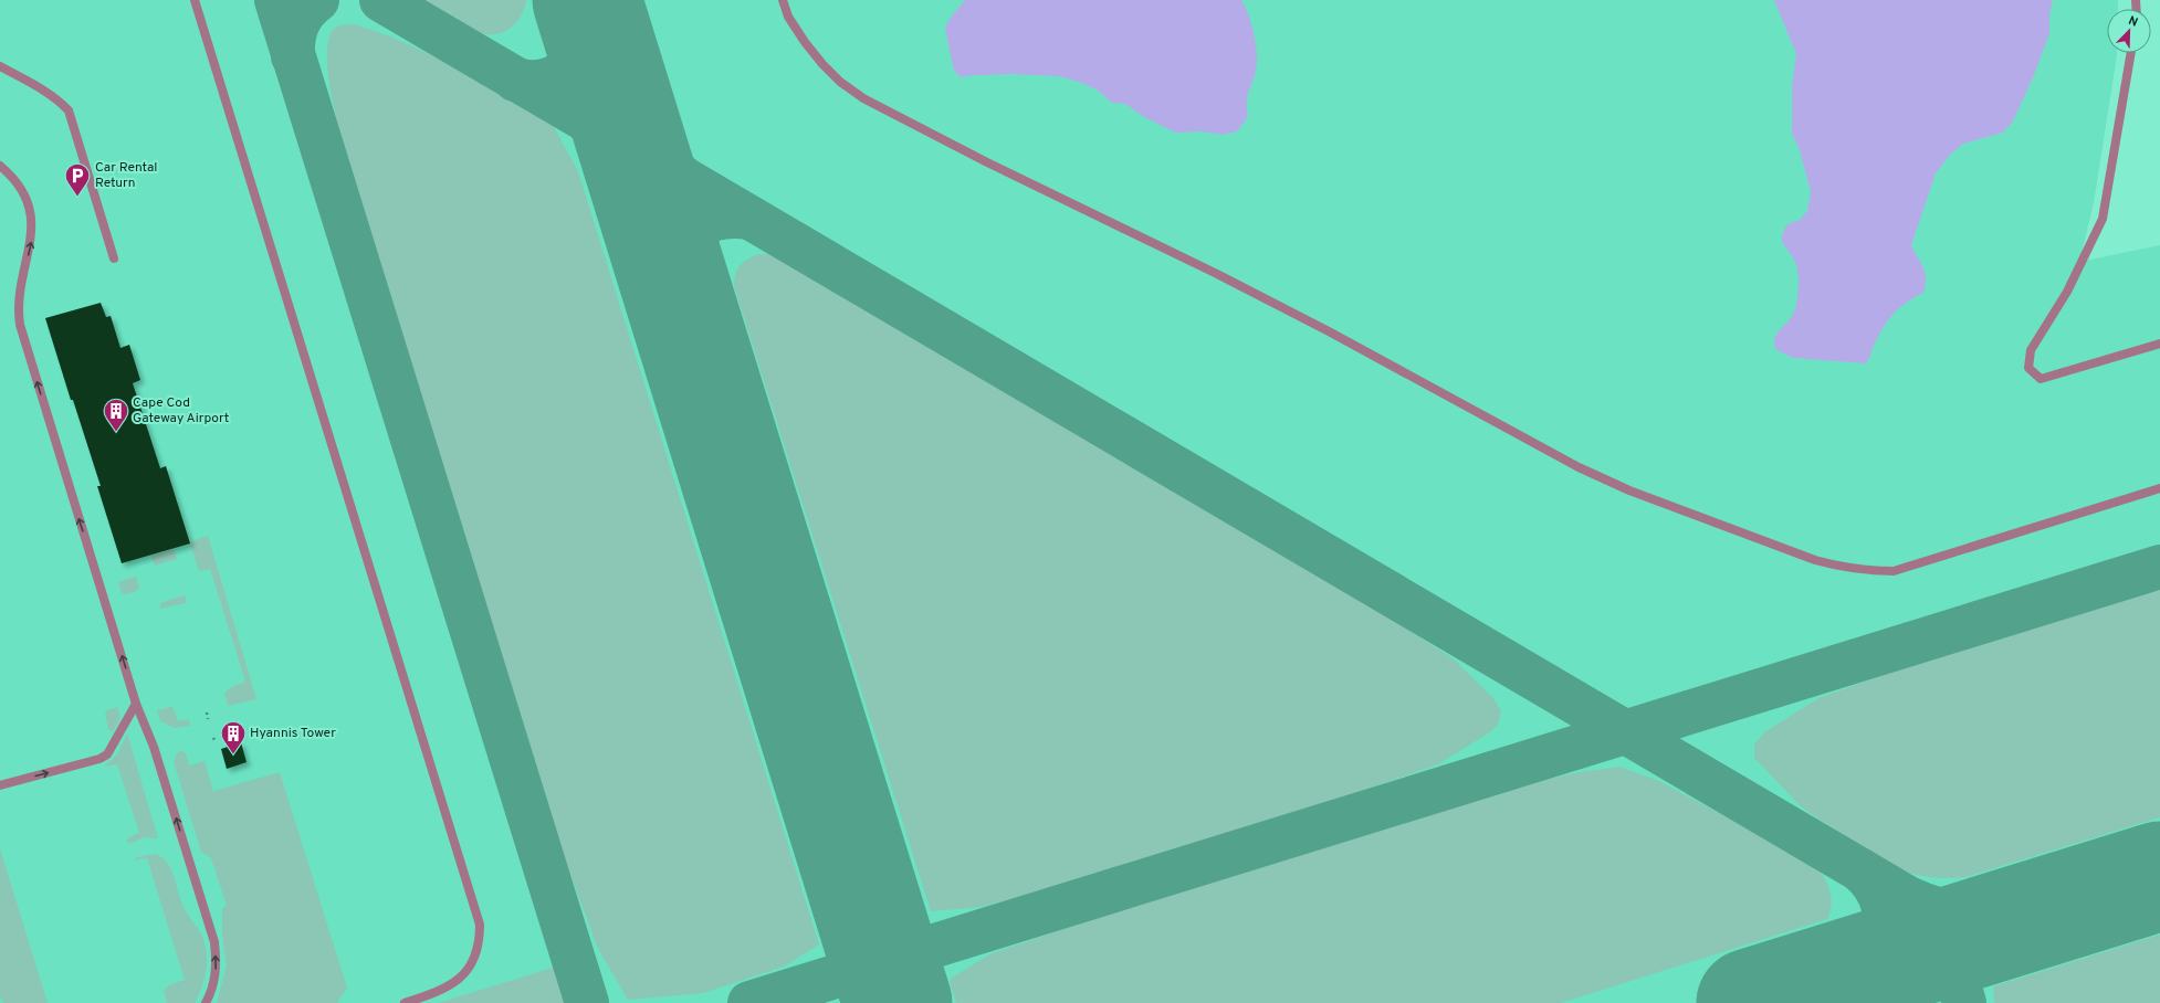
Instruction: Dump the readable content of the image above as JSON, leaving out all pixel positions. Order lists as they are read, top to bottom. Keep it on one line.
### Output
{"places":{"parking":["Car Rental Return"],"building":["Cape Cod Gateway Airport","Hyannis Tower"]},"north":"top right"}
